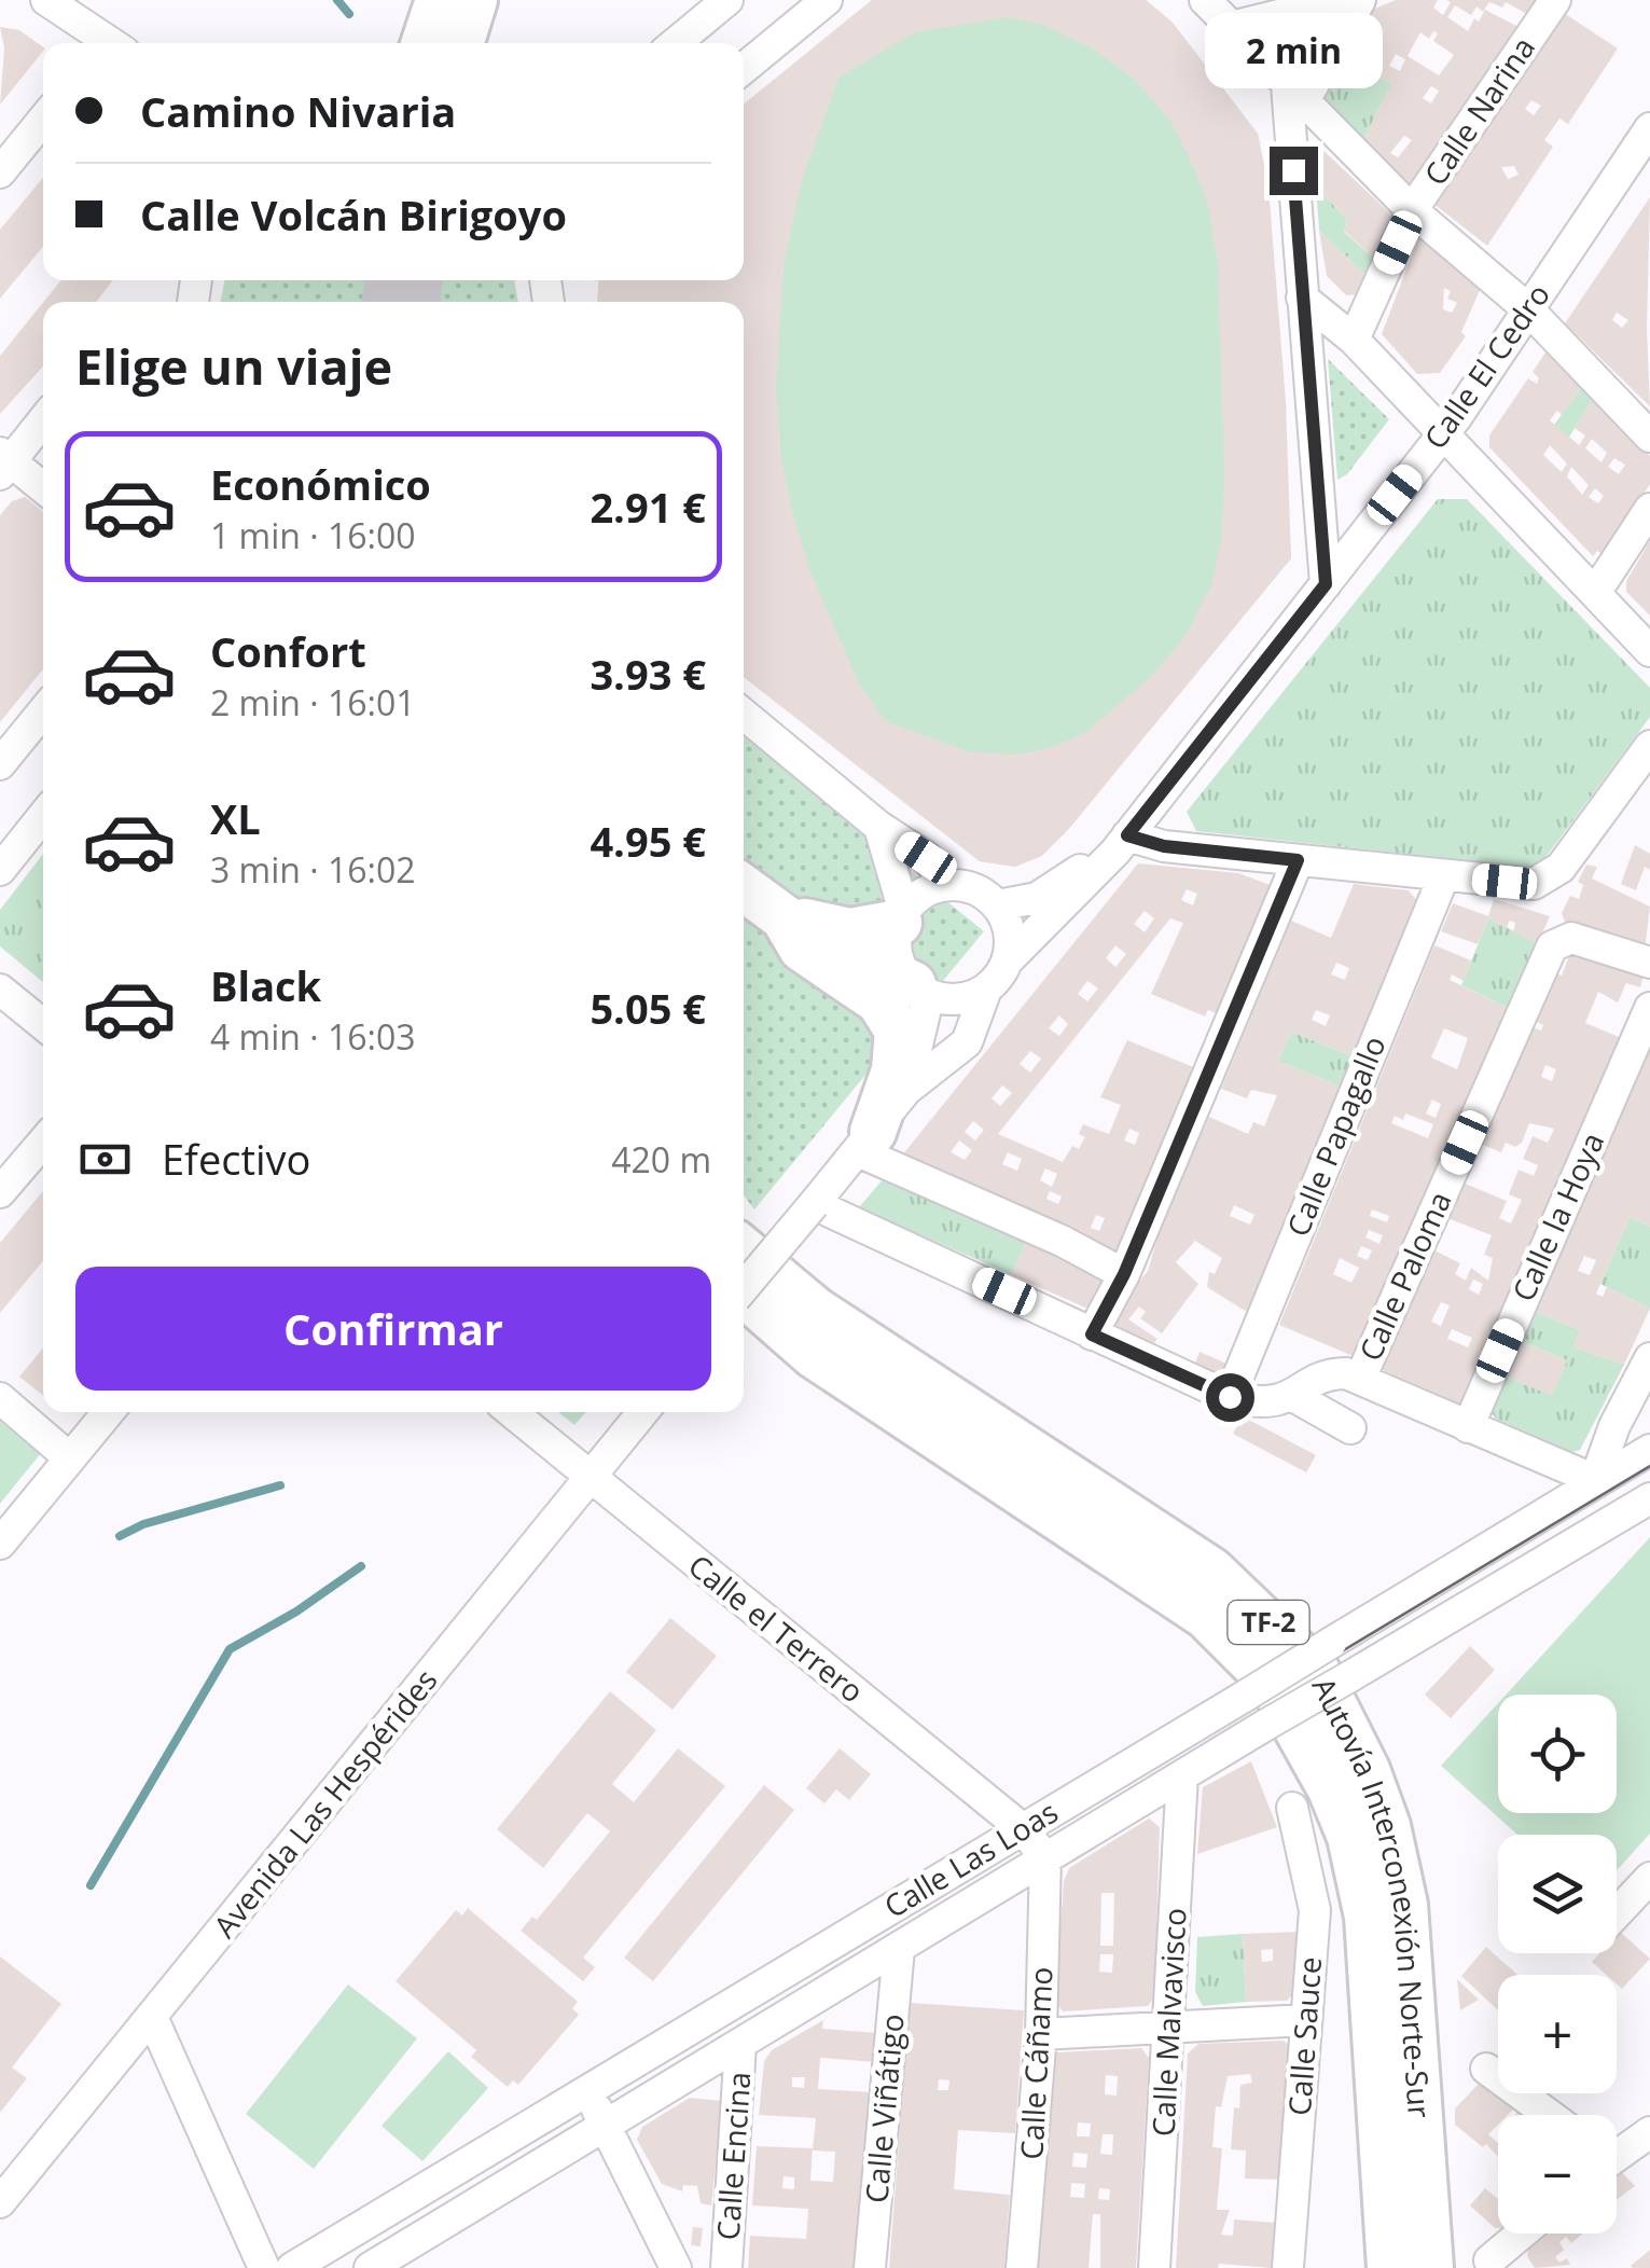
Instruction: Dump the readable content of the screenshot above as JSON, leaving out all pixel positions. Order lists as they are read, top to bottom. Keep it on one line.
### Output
{"streets":{"highway":["TF-2","Autovía Interconexión Norte-Sur"],"street":["Calle Narina","Calle El Cedro","Calle Papagallo","Calle la Hoya","Calle Paloma","Calle el Terrero","Avenida Las Hespérides","Calle Las Loas","Calle Malvavisco","Calle Sauce","Calle Cáñamo","Calle Viñátigo","Calle Encina"]},"crossings":[["Calle el Terrero","Avenida Las Hespérides"],["Calle el Terrero","Calle Las Loas"],["Calle el Terrero","Calle Cáñamo"],["Calle Las Loas","Calle Malvavisco"],["Calle Las Loas","Calle Cáñamo"],["Calle Las Loas","Calle Viñátigo"],["Calle Las Loas","Calle Encina"]],"page":{"bubble":"2 min","banner":["Camino Nivaria","Calle Volcán Birigoyo"],"heading":"Elige un viaje","list":[{"name":"Económico","note":"1 min · 16:00","value":"2.91 €"},{"name":"Confort","note":"2 min · 16:01","value":"3.93 €"},{"name":"XL","note":"3 min · 16:02","value":"4.95 €"},{"name":"Black","note":"4 min · 16:03","value":"5.05 €"}],"pay":["Efectivo","420 m"],"buttons":"Confirmar","map_buttons":["+","−"]}}
